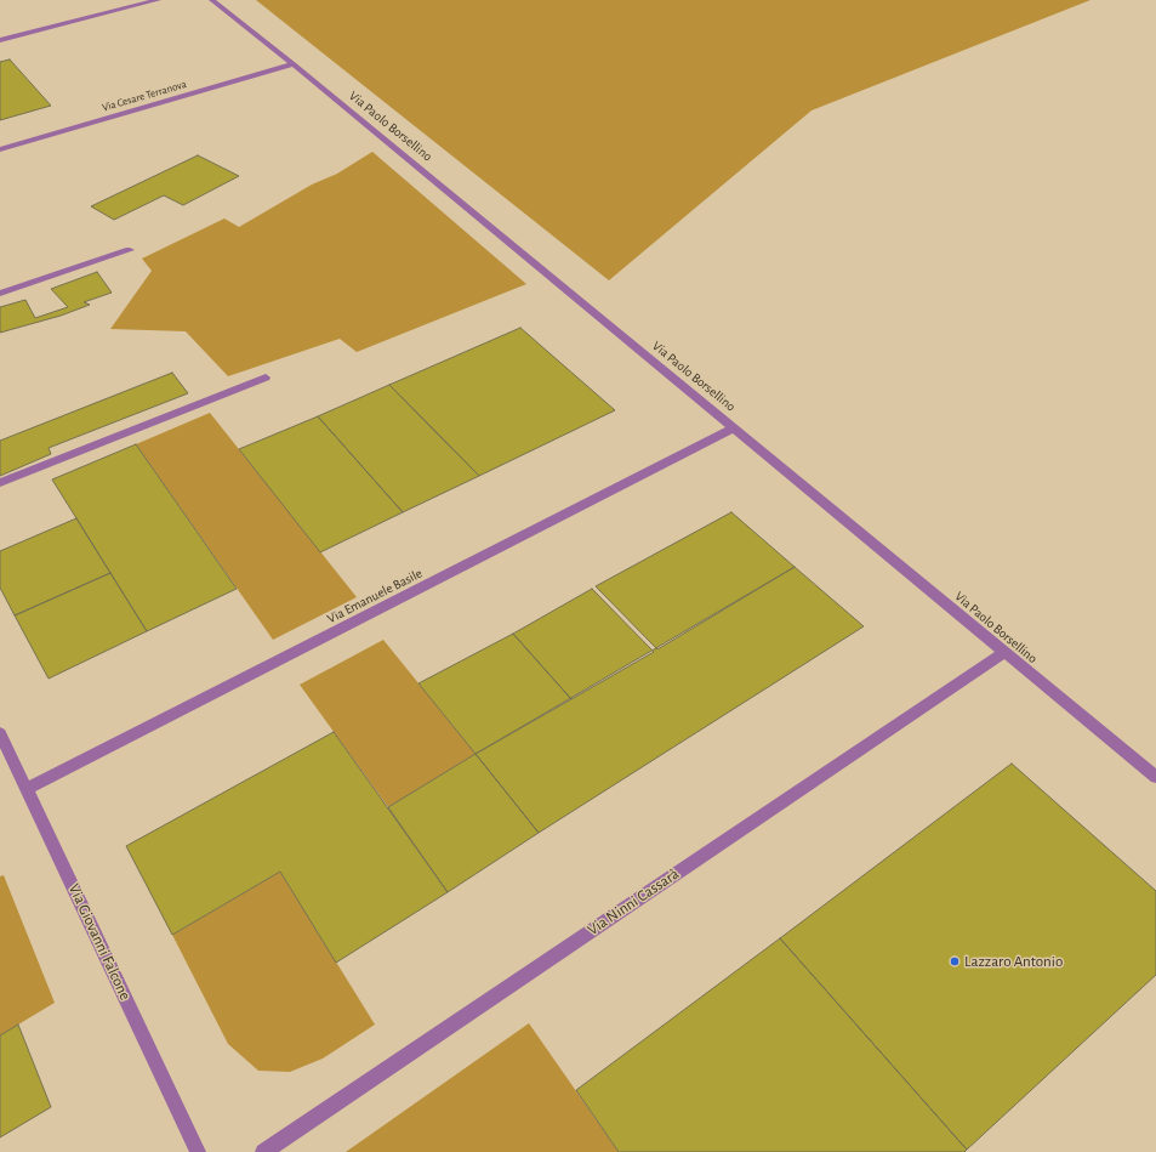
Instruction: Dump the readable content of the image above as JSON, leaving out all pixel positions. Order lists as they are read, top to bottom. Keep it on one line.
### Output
{"streets":{"street":["Via Cesare Terranova","Via Paolo Borsellino","Via Emanuele Basile","Via Ninni Cassarà","Via Giovanni Falcone"]},"crossings":[["Via Cesare Terranova","Via Paolo Borsellino"],["Via Paolo Borsellino","Via Emanuele Basile"],["Via Paolo Borsellino","Via Ninni Cassarà"],["Via Emanuele Basile","Via Giovanni Falcone"]],"places":["Lazzaro Antonio"]}
